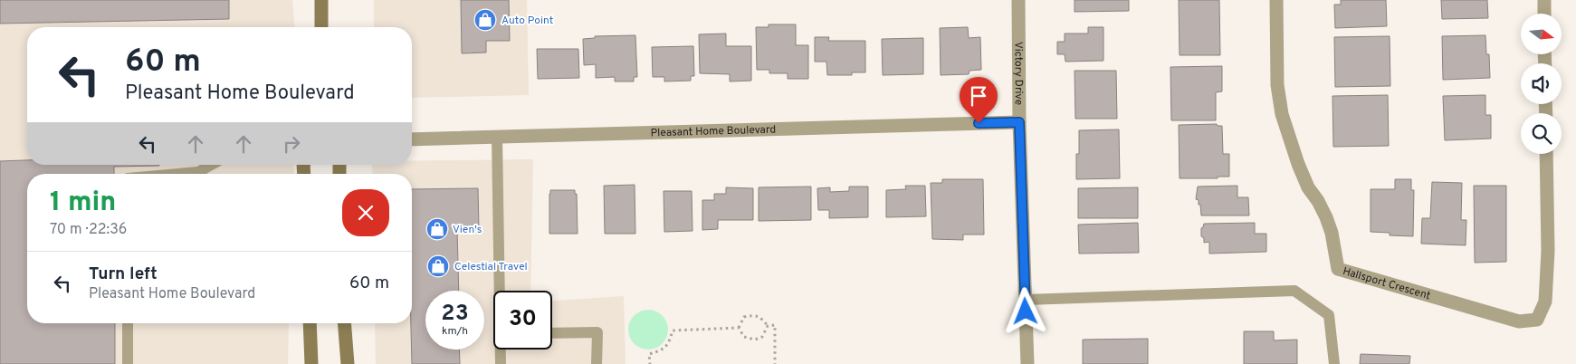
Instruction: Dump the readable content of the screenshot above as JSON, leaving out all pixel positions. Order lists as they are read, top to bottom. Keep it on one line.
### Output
{"streets":{"street":["Victory Drive","Pleasant Home Boulevard","Hallsport Crescent"]},"crossings":[["Victory Drive","Pleasant Home Boulevard"]],"places":{"shop":["Auto Point","Vien's","Celestial Travel"]},"north":"right","page":{"turn":["60 m","Pleasant Home Boulevard"],"heading":["1 min","70 m · 22:36"],"list":[{"name":"Turn left","note":"Pleasant Home Boulevard","value":"60 m"}],"speed":"23 km/h","limit":"30"}}
